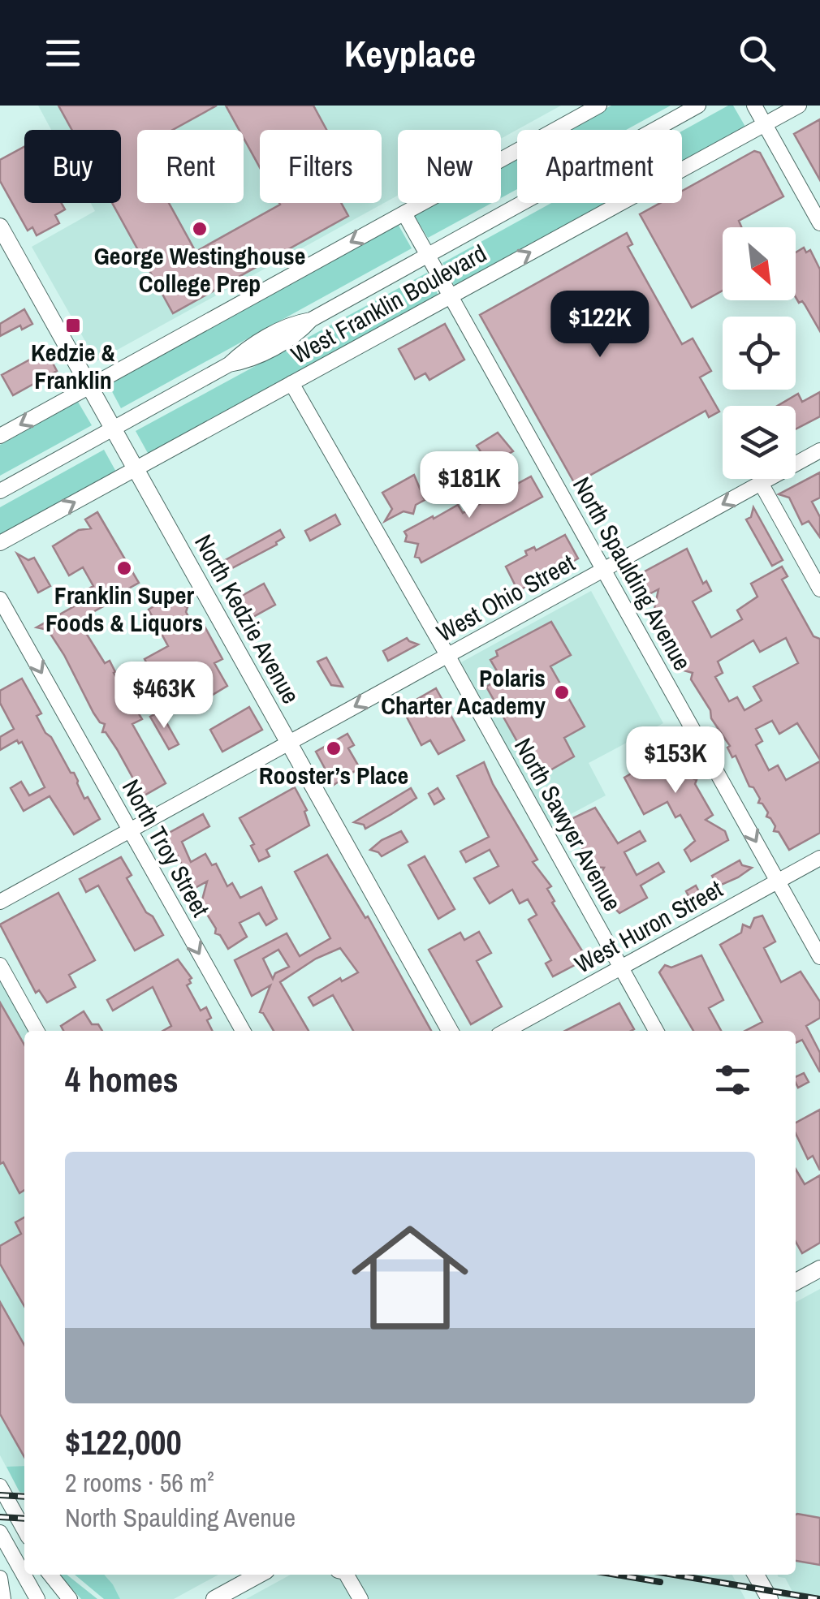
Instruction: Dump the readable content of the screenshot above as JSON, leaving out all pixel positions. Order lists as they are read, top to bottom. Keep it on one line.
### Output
{"streets":{"main road":["North Kedzie Avenue"],"street":["West Franklin Boulevard","North Spaulding Avenue","West Ohio Street","North Sawyer Avenue","North Troy Street","West Huron Street"]},"crossings":[["West Franklin Boulevard","North Spaulding Avenue"],["West Franklin Boulevard","North Kedzie Avenue"],["West Franklin Boulevard","North Sawyer Avenue"],["North Spaulding Avenue","West Ohio Street"],["North Spaulding Avenue","West Huron Street"],["West Ohio Street","North Kedzie Avenue"],["West Ohio Street","North Sawyer Avenue"],["West Ohio Street","North Troy Street"],["North Sawyer Avenue","West Huron Street"]],"one_way":["North Spaulding Avenue","West Ohio Street","North Troy Street"],"places":{"other":["George Westinghouse College Prep","Franklin Super Foods & Liquors","Polaris Charter Academy","Rooster’s Place"],"transit":["Kedzie & Franklin"]},"north":"bottom right","page":{"header":"Keyplace","chip":["Buy","Rent","Filters","New","Apartment"],"price":["$122K","$181K","$463K","$153K"],"heading":"4 homes","list":[{"name":"$122,000","note":"2 rooms · 56 m² · North Spaulding Avenue"}]}}
